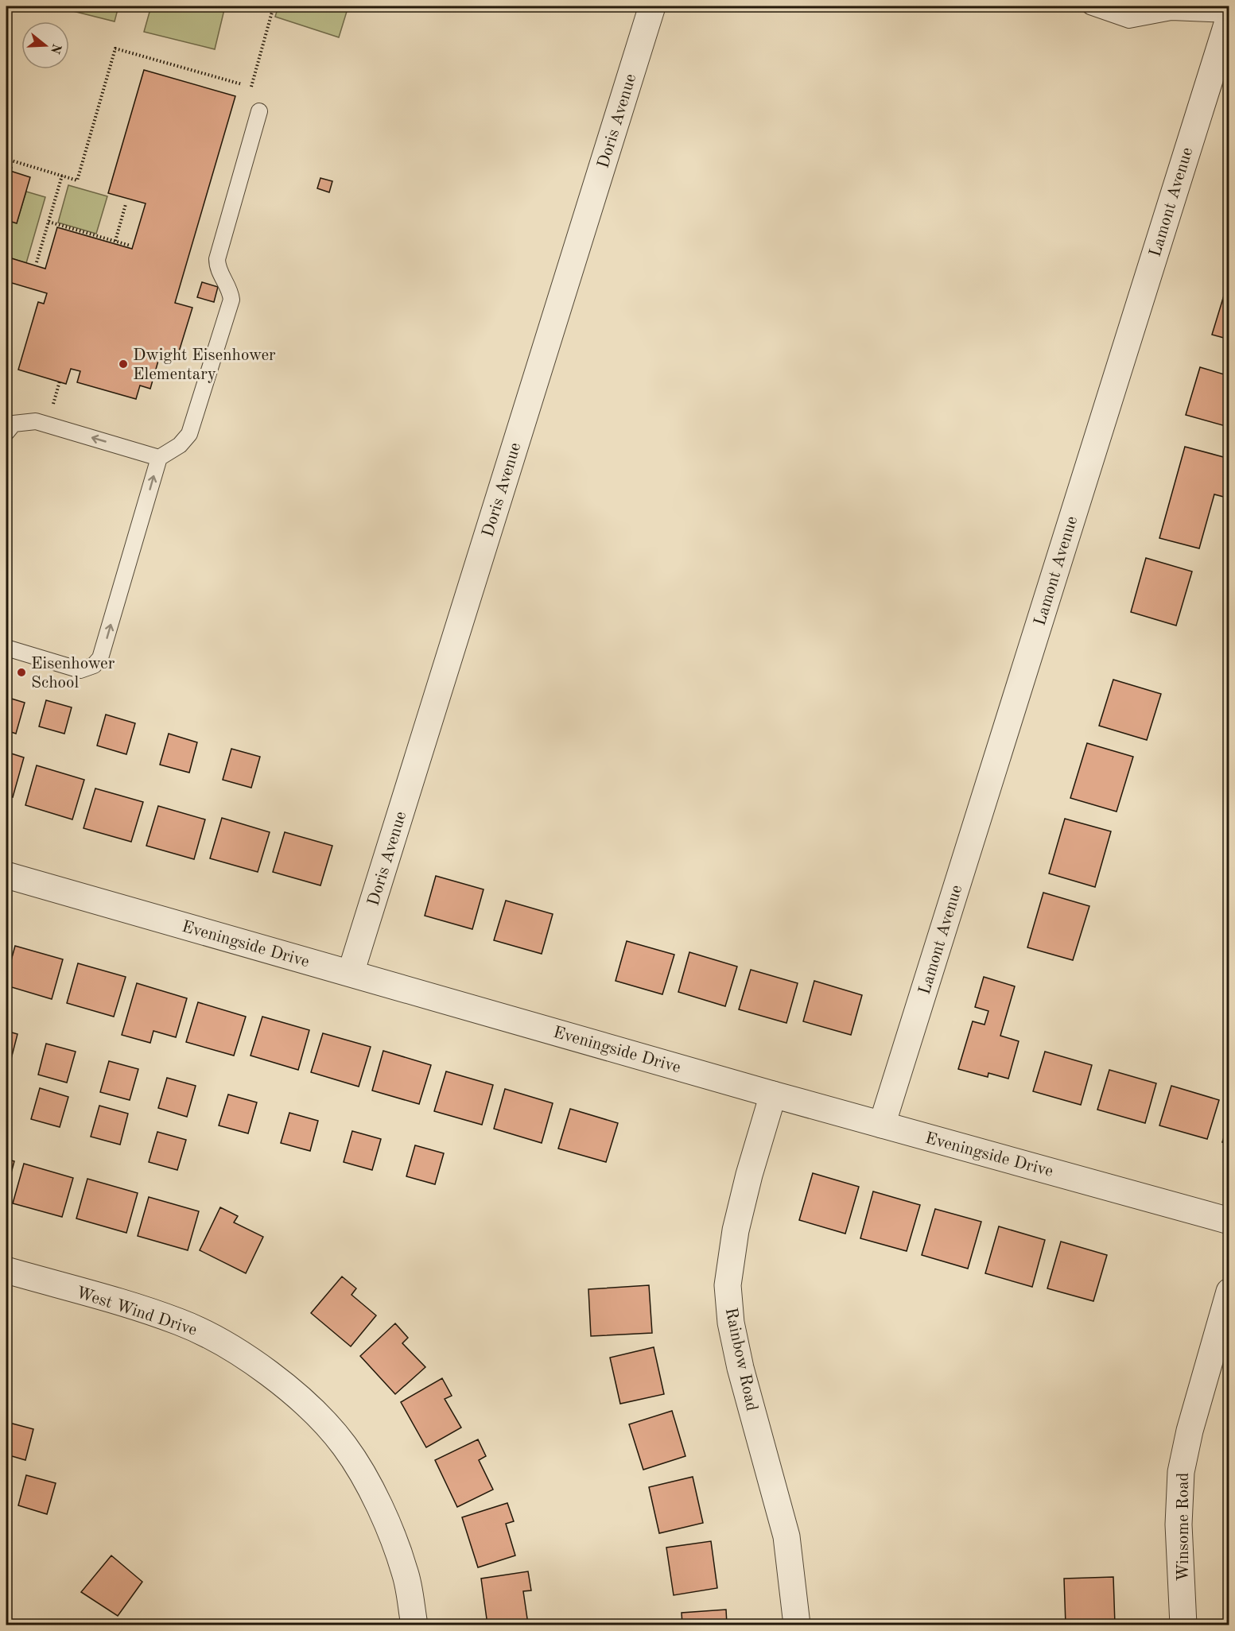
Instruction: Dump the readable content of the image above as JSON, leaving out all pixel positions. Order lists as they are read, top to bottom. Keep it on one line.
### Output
{"streets":{"street":["Doris Avenue","Lamont Avenue","Eveningside Drive","West Wind Drive","Rainbow Road","Winsome Road"]},"crossings":[["Doris Avenue","Eveningside Drive"],["Lamont Avenue","Eveningside Drive"],["Eveningside Drive","Rainbow Road"]],"places":["Dwight Eisenhower Elementary","Eisenhower School"],"north":"right"}
